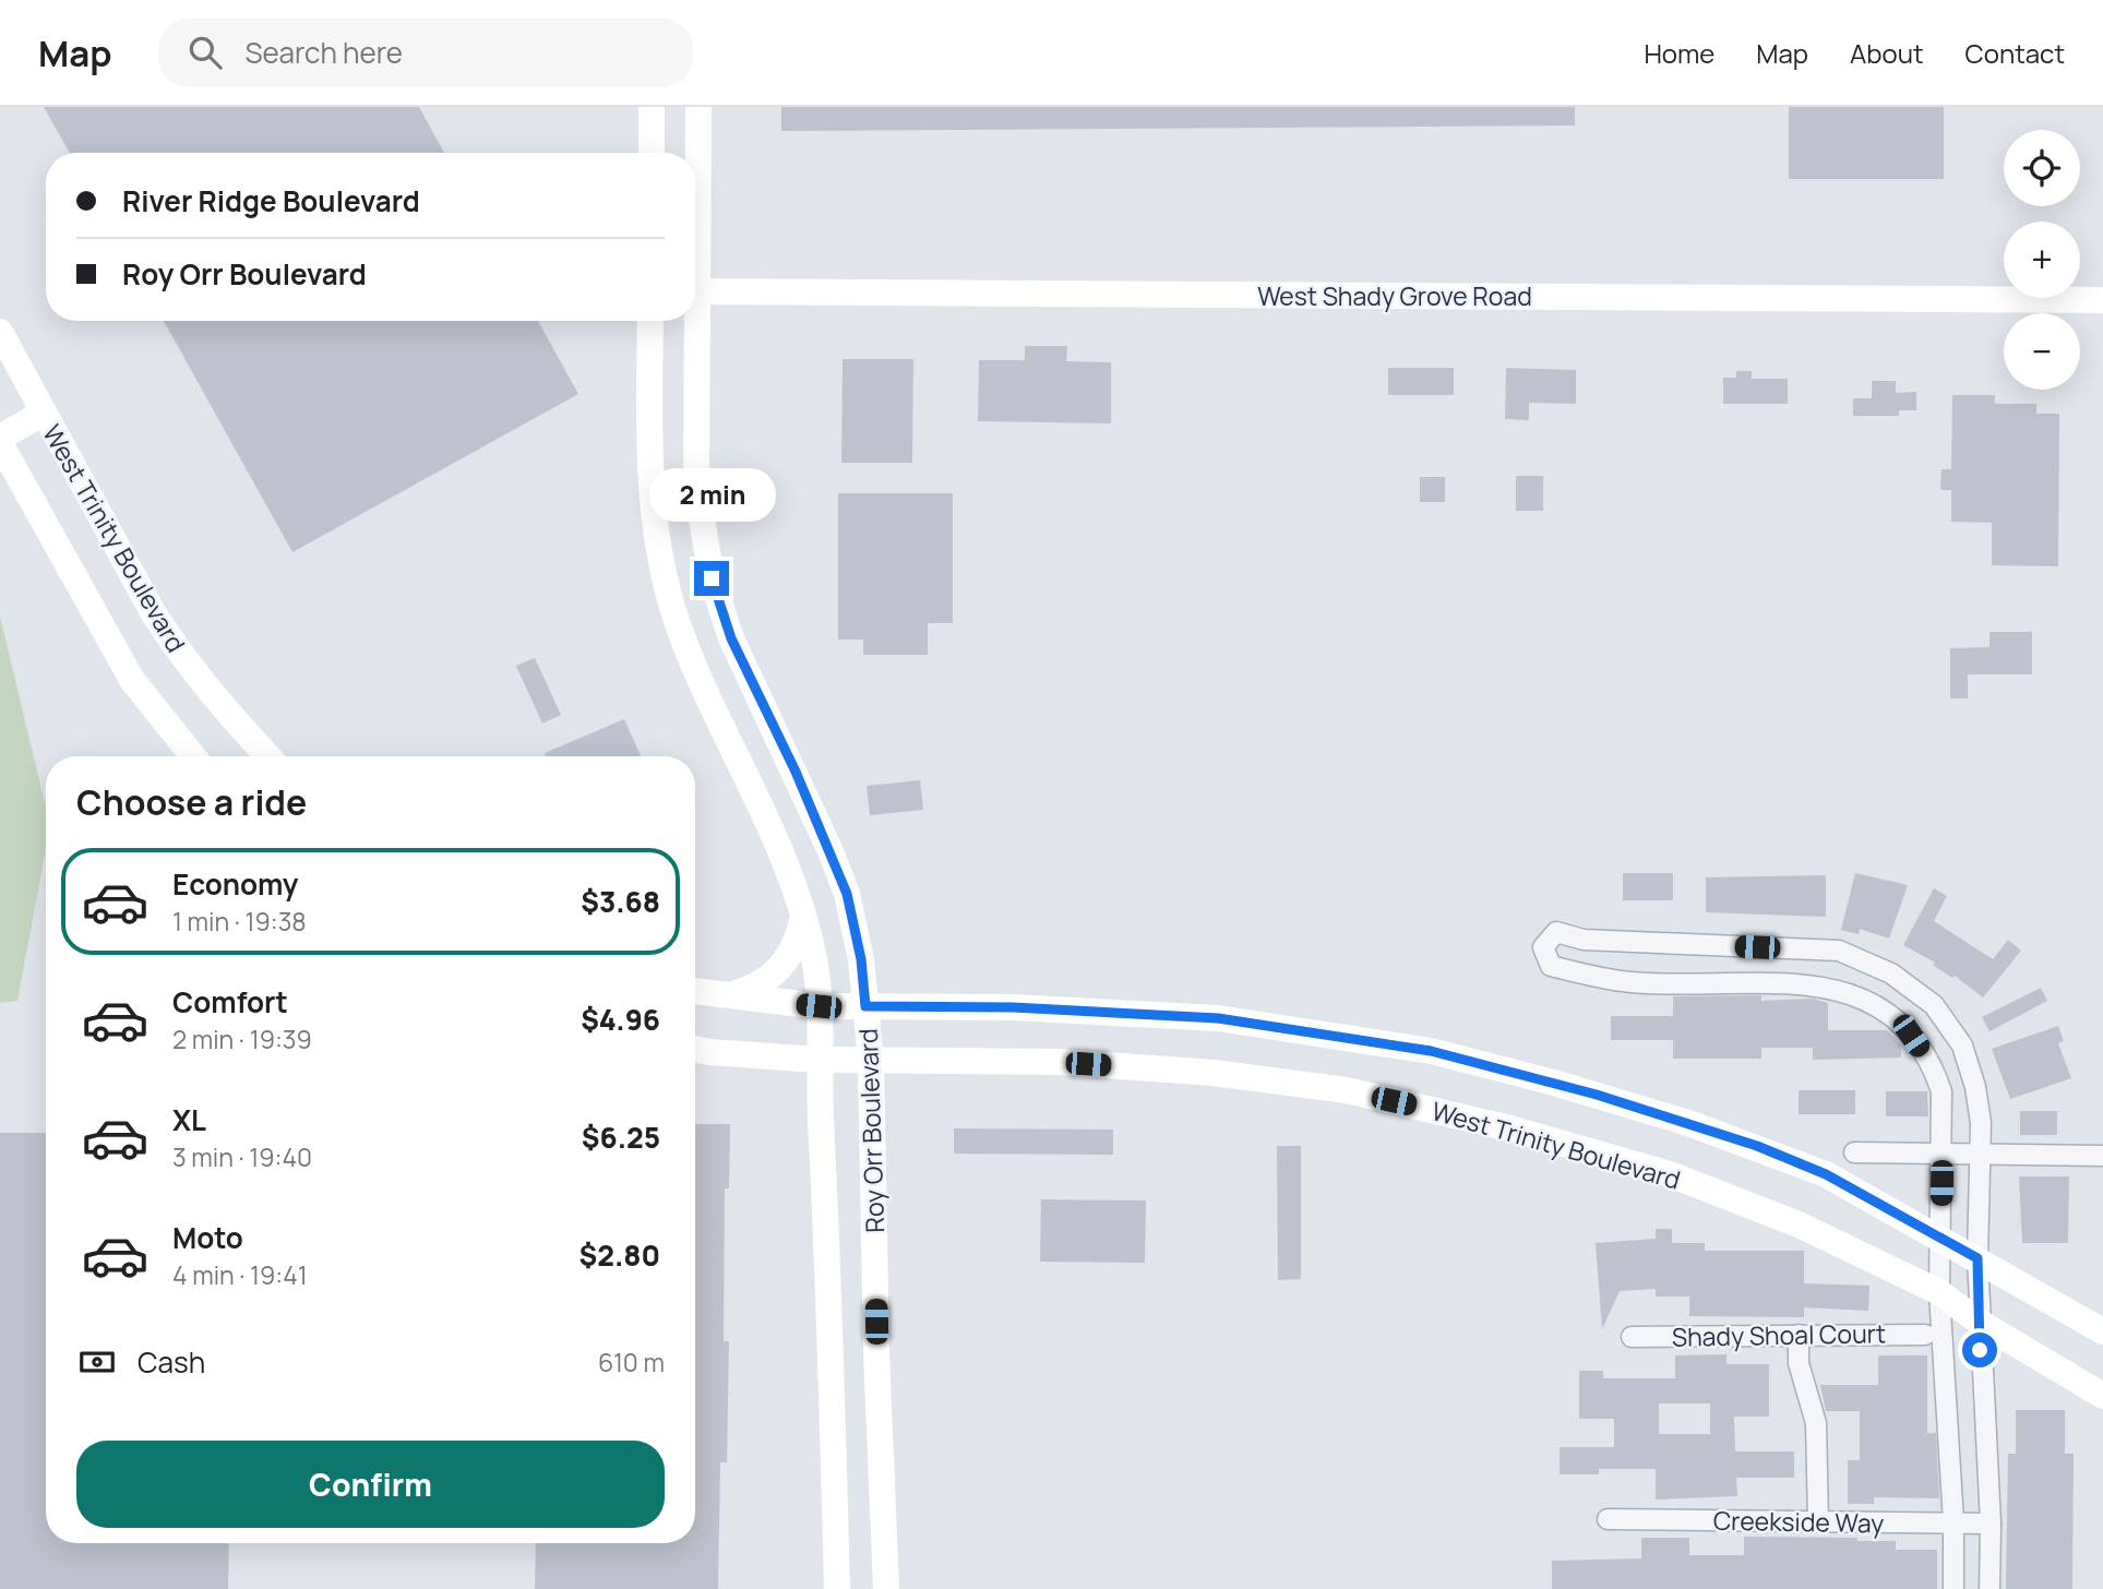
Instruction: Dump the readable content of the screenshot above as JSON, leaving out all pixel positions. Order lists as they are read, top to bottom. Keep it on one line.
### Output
{"streets":{"main road":["West Shady Grove Road","West Trinity Boulevard","Roy Orr Boulevard"],"street":["Shady Shoal Court","Creekside Way"]},"crossings":[["West Trinity Boulevard","Roy Orr Boulevard"]],"page":{"header":"Map","search":"Search here","nav":["Home","Map","About","Contact"],"map_buttons":["+","−"],"banner":["River Ridge Boulevard","Roy Orr Boulevard"],"bubble":"2 min","heading":"Choose a ride","list":[{"name":"Economy","note":"1 min · 19:38","value":"$3.68"},{"name":"Comfort","note":"2 min · 19:39","value":"$4.96"},{"name":"XL","note":"3 min · 19:40","value":"$6.25"},{"name":"Moto","note":"4 min · 19:41","value":"$2.80"}],"pay":["Cash","610 m"],"buttons":"Confirm"}}
